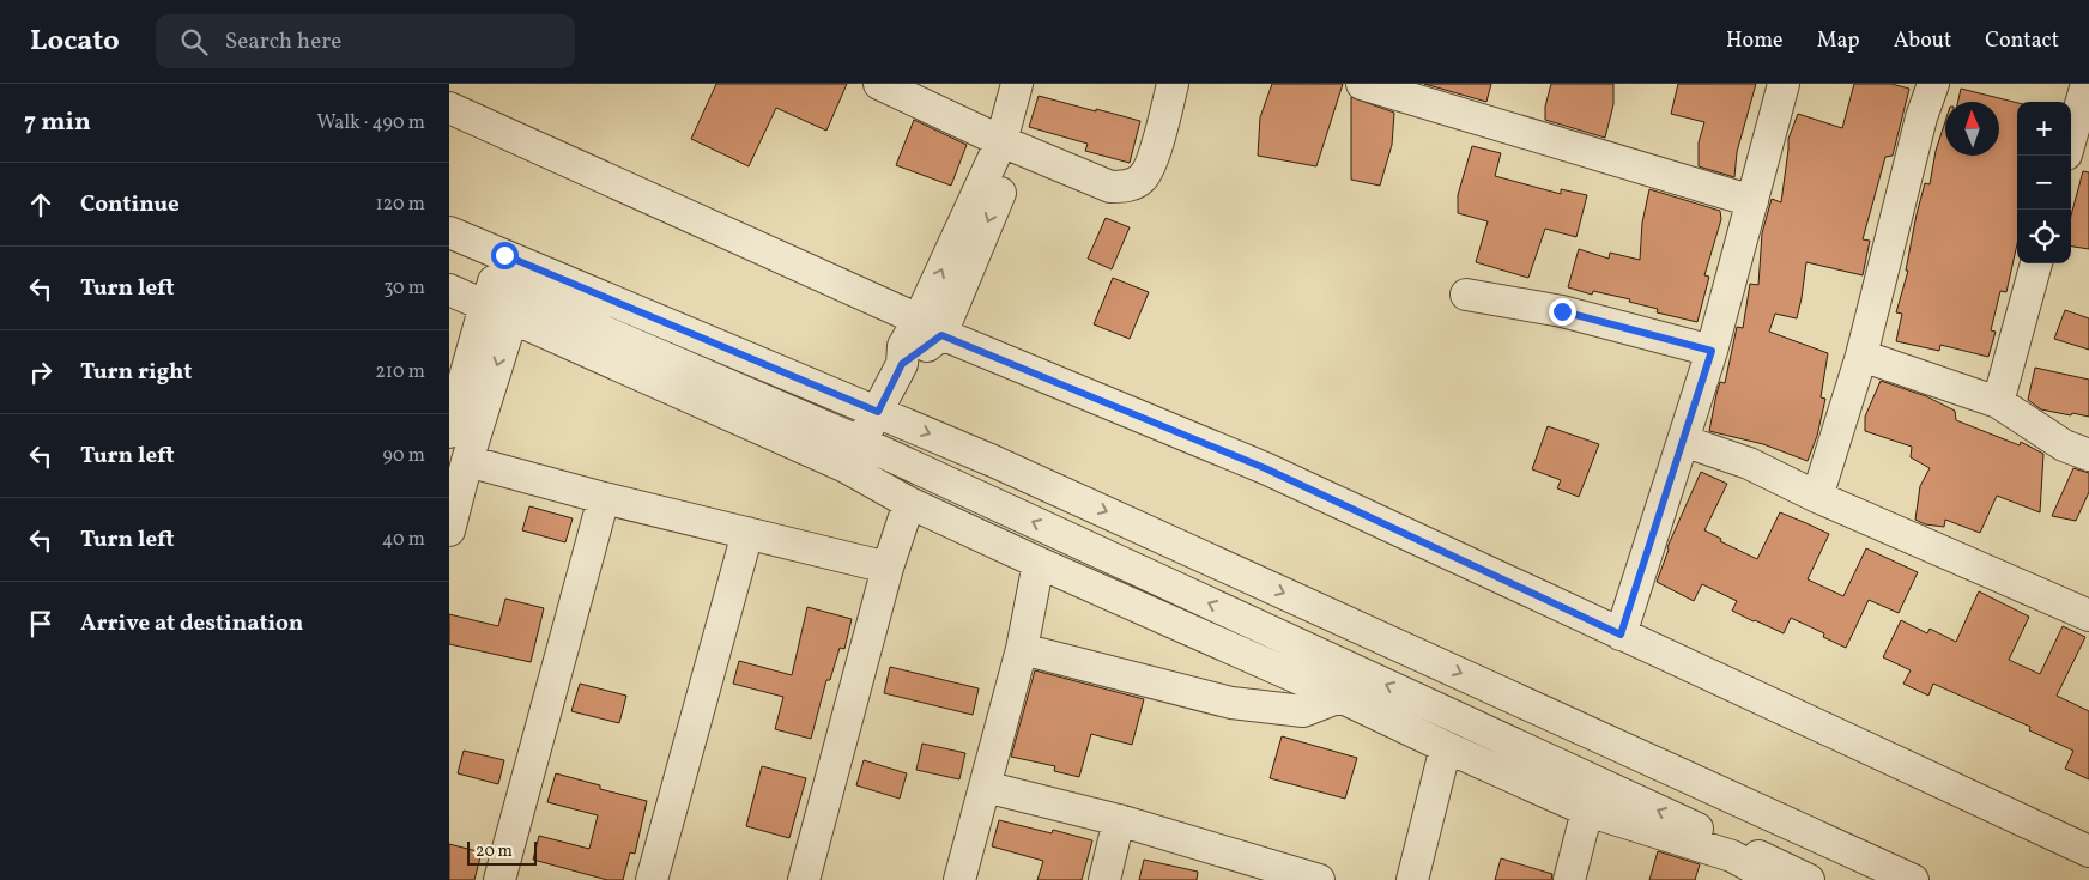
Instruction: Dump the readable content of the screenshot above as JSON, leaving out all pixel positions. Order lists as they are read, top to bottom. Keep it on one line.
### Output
{"scale_bar":"20 m","north":"top","page":{"header":"Locato","search":"Search here","nav":["Home","Map","About","Contact"],"heading":["7 min","Walk · 490 m"],"map_buttons":["+","−"],"list":[["Continue","120 m"],["Turn left","30 m"],["Turn right","210 m"],["Turn left","90 m"],["Turn left","40 m"],"Arrive at destination"],"scale":"20 m"}}
